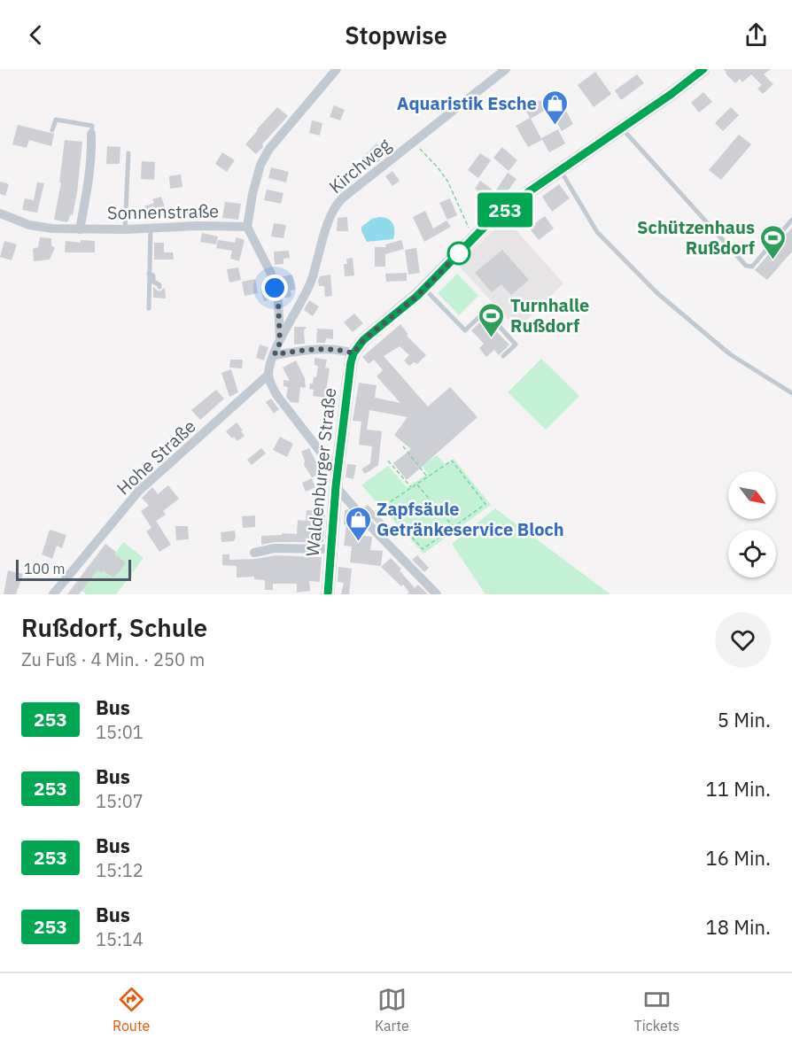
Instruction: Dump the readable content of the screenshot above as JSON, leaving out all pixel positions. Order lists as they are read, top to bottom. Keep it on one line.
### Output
{"streets":{"main road":["Waldenburger Straße"],"street":["Kirchweg","Sonnenstraße","Hohe Straße"]},"crossings":[["Kirchweg","Hohe Straße"]],"places":{"shop":["Aquaristik Esche","Zapfsäule Getränkeservice Bloch"],"sports":["Schützenhaus Rußdorf","Turnhalle Rußdorf"]},"lines":["bus line 253"],"scale_bar":"100 m","north":"bottom right","page":{"header":"Stopwise","on_map":"253","scale":"100 m","heading":["Rußdorf, Schule","Zu Fuß · 4 Min. · 250 m"],"list":[{"mark":"253","name":"Bus","note":"15:01","value":"5 Min."},{"mark":"253","name":"Bus","note":"15:07","value":"11 Min."},{"mark":"253","name":"Bus","note":"15:12","value":"16 Min."},{"mark":"253","name":"Bus","note":"15:14","value":"18 Min."}],"tabs":["Route","Karte","Tickets"]}}
